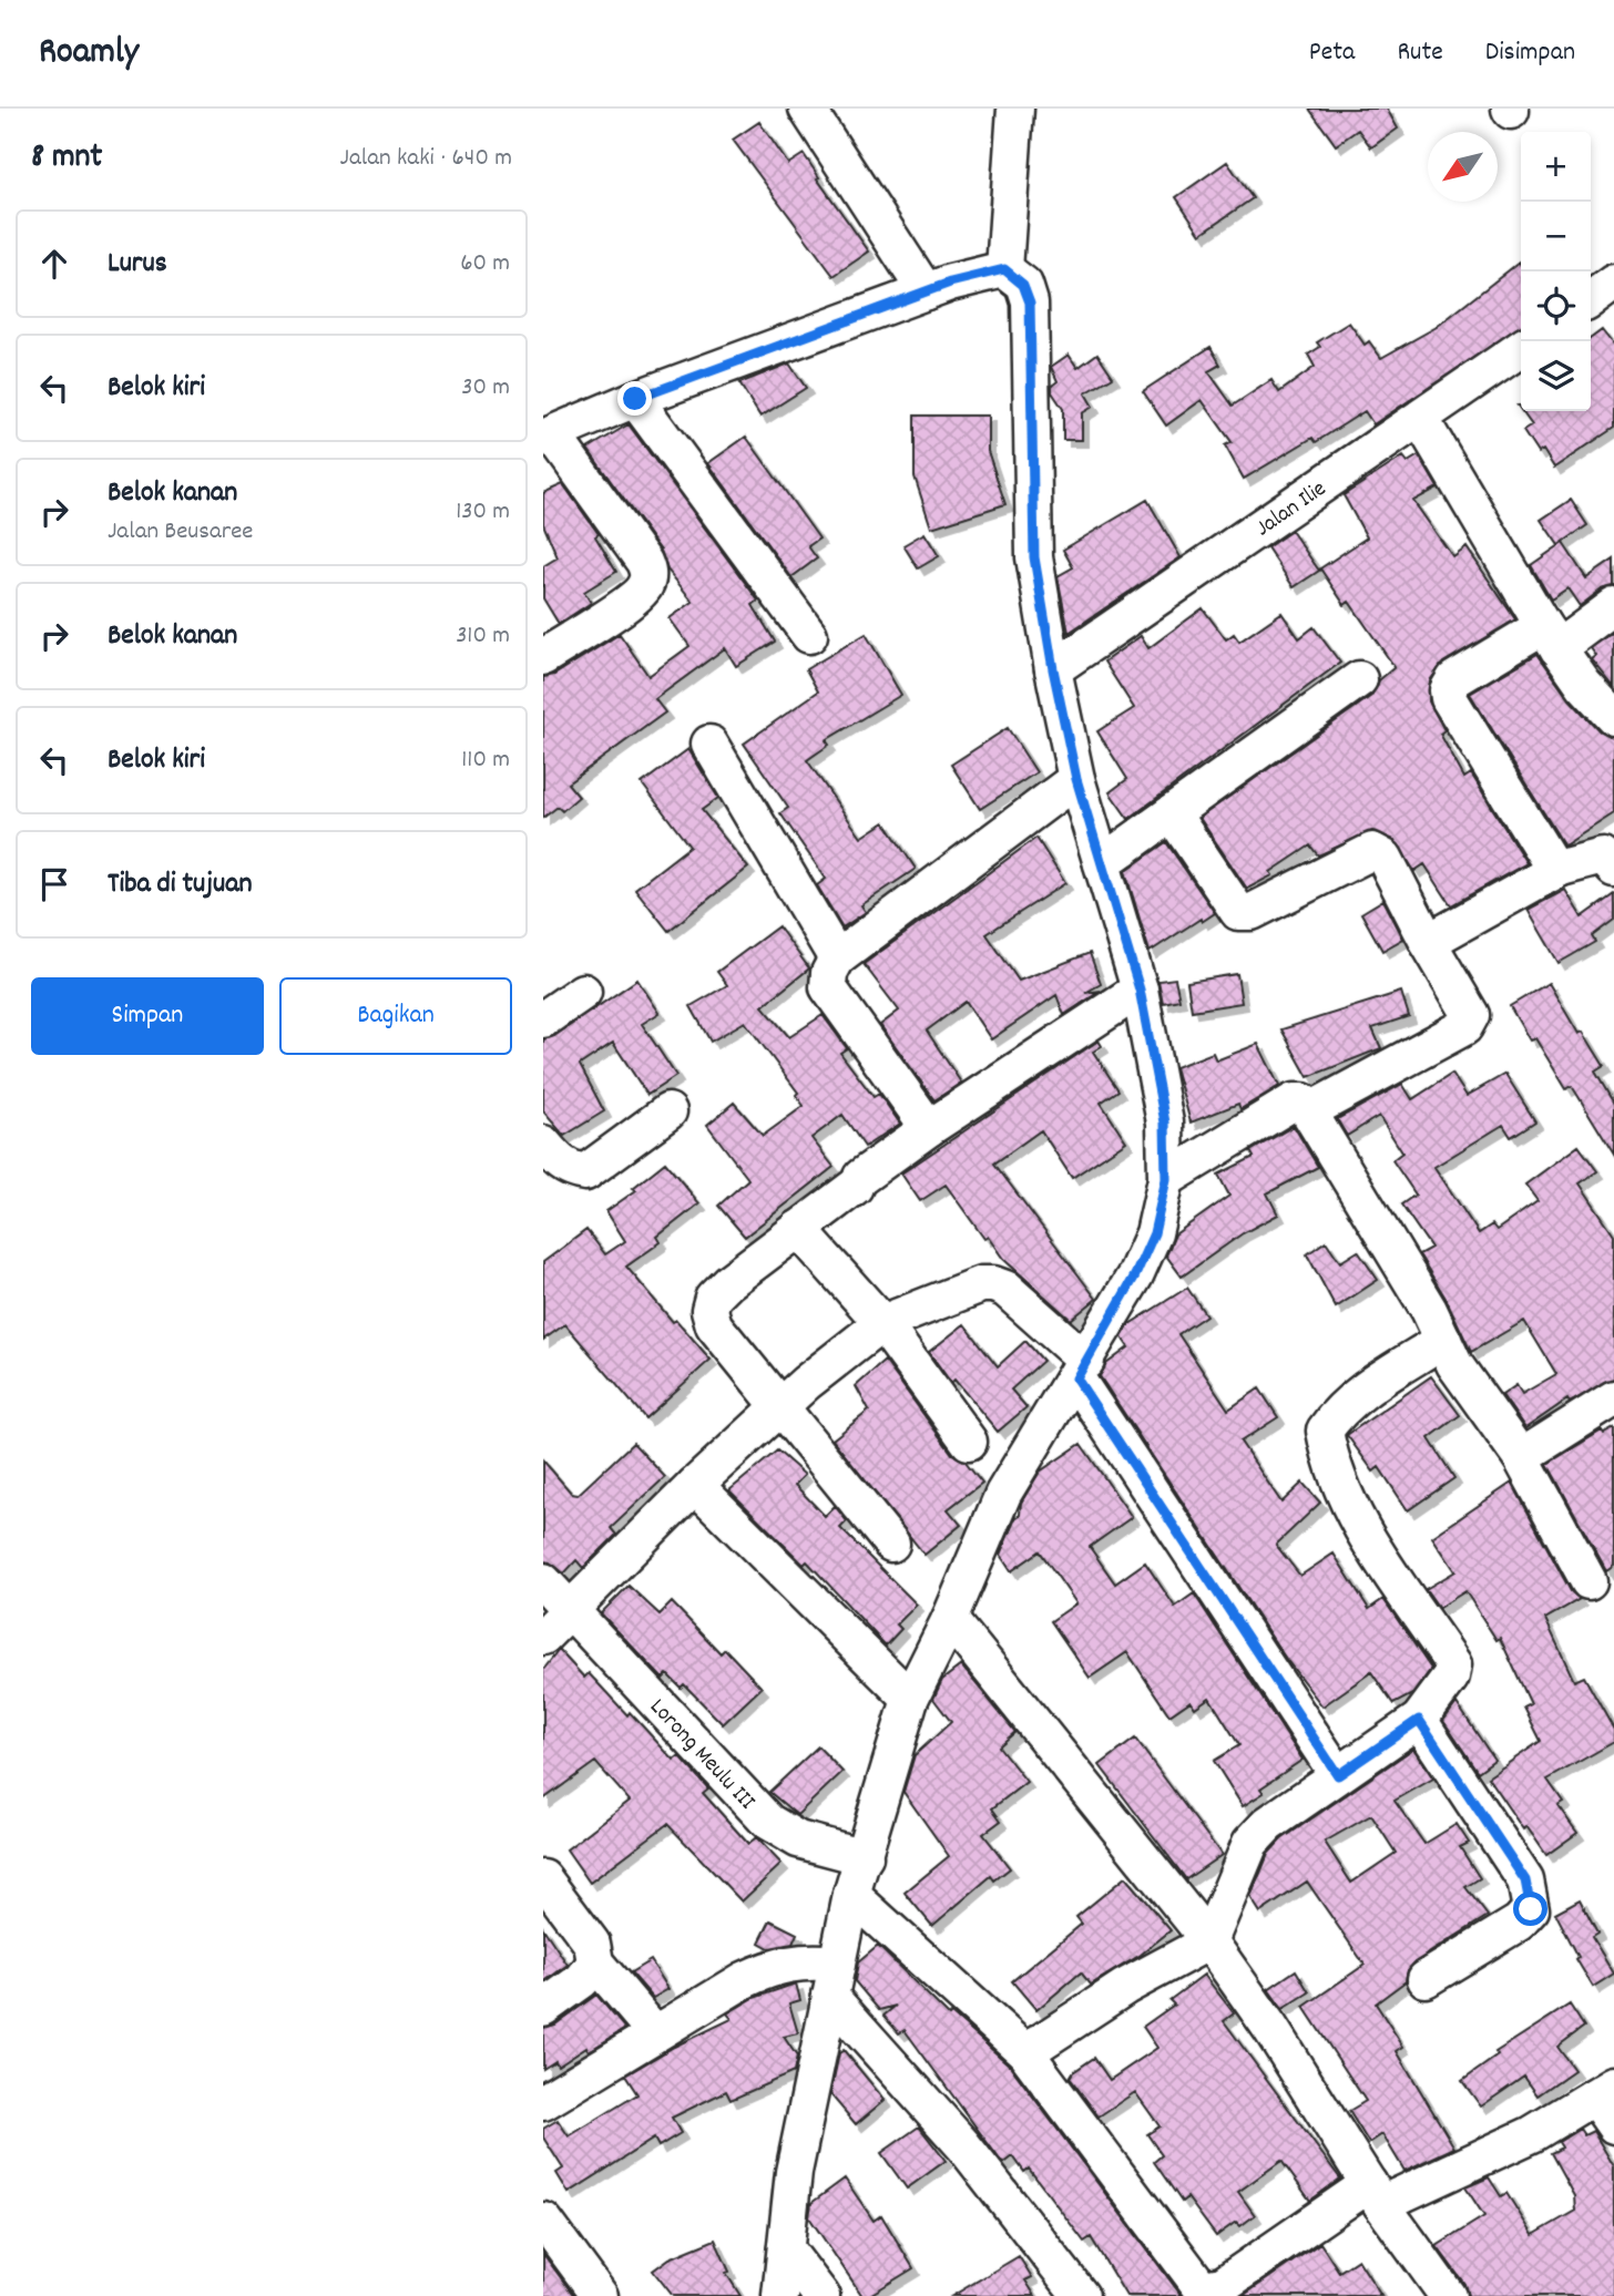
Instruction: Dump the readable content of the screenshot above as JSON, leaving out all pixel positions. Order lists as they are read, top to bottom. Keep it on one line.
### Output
{"streets":{"street":["Jalan Ilie","Lorong Meulu III"]},"north":"bottom left","page":{"header":"Roamly","nav":["Peta","Rute","Disimpan"],"heading":["8 mnt","Jalan kaki · 640 m"],"map_buttons":["+","−"],"list":[["Lurus","60 m"],["Belok kiri","30 m"],["Belok kanan","Jalan Beusaree","130 m"],["Belok kanan","310 m"],["Belok kiri","110 m"],"Tiba di tujuan"],"buttons":["Simpan","Bagikan"]}}
